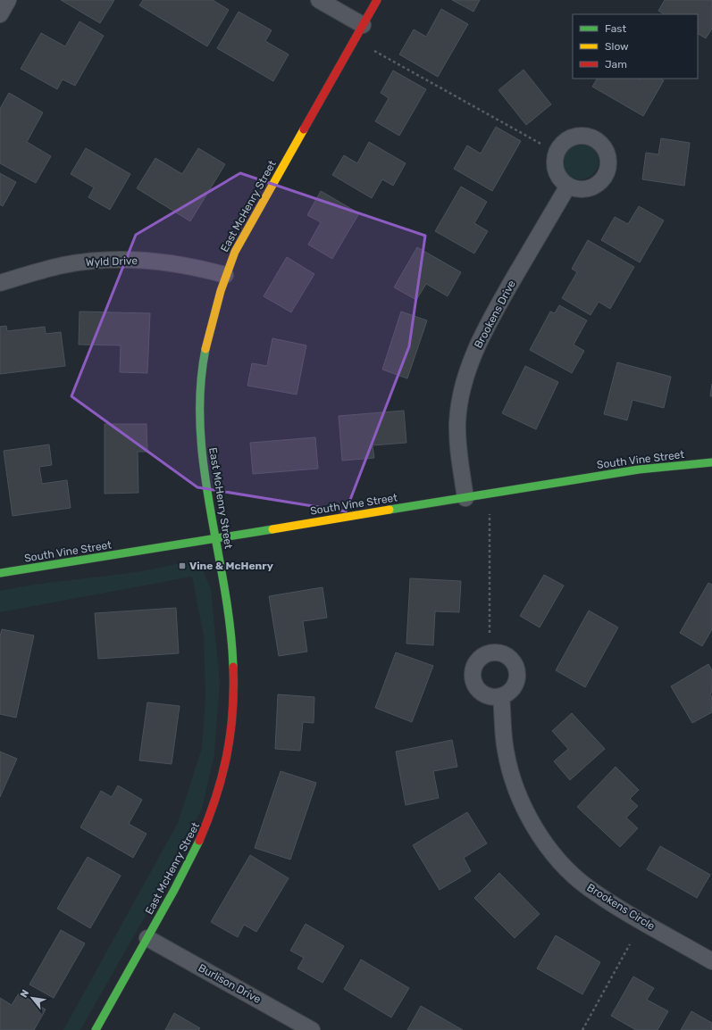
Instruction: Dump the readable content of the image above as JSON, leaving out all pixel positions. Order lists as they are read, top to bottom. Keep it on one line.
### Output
{"streets":{"street":["East McHenry Street","Wyld Drive","Brookens Drive","South Vine Street","Brookens Circle","Burlison Drive"]},"crossings":[["East McHenry Street","Wyld Drive"],["East McHenry Street","South Vine Street"],["East McHenry Street","Burlison Drive"],["Brookens Drive","South Vine Street"]],"places":{"transit":["Vine & McHenry"]},"legend":["Fast","Slow","Jam"],"north":"top left"}
